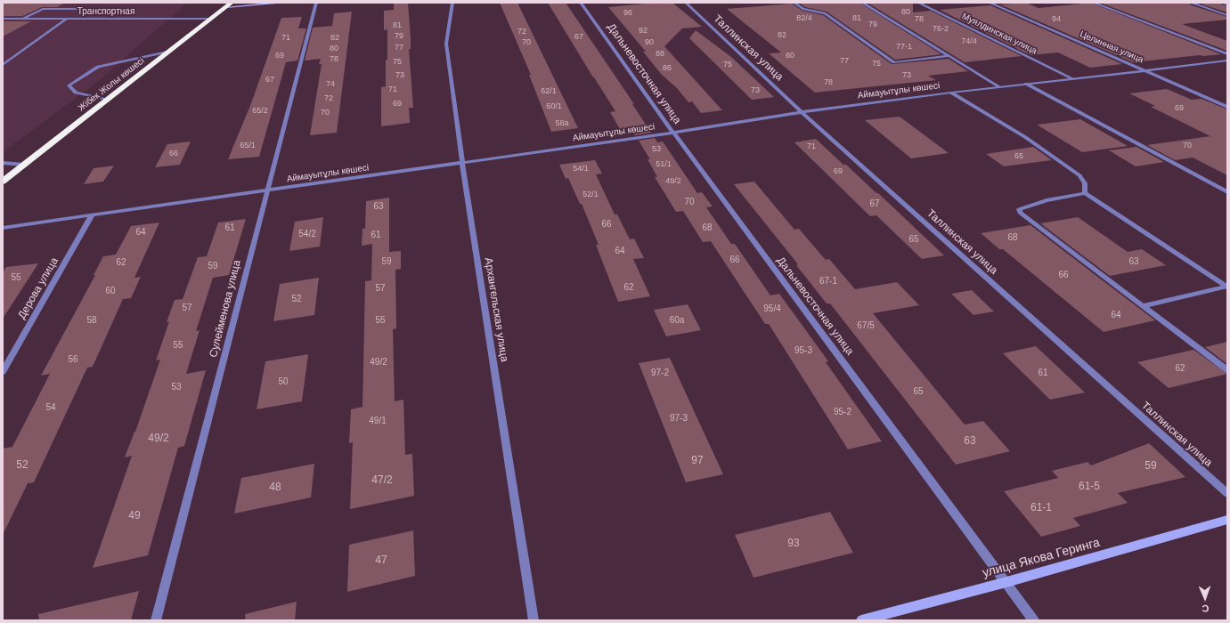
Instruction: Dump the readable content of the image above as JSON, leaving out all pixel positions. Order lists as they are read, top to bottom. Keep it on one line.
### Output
{"streets":{"highway":["Жібек Жолы көшесі"],"street":["Транспортная","Муялдинская улица","Целинная улица","Таллинская улица","Дальневосточная улица","Аймауытұлы көшесі","Дерова улица","Сулейменова улица","Архангельская улица","улица Якова Геринга"]},"crossings":[["Транспортная","Жібек Жолы көшесі"],["Муялдинская улица","Аймауытұлы көшесі"],["Целинная улица","Аймауытұлы көшесі"],["Таллинская улица","Аймауытұлы көшесі"],["Дальневосточная улица","Аймауытұлы көшесі"],["Дальневосточная улица","улица Якова Геринга"],["Аймауытұлы көшесі","Дерова улица"],["Аймауытұлы көшесі","Сулейменова улица"],["Аймауытұлы көшесі","Архангельская улица"]],"house_numbers":["80","96","82/4","81","78","94","79","81","76-2","92","72","82","79","67","71","82","74/4","70","90","77-1","77","80","88","69","80","78","77","75","75","75","86","73","73","67","78","74","71","73","62/1","72","69","60/1","69","65/2","70","58а","65/1","70","71","53","66","65","51/1","54/1","69","49/2","52/1","70","67","63","66","61","68","64","54/2","61","68","65","64","66","59","63","62","59","66","55","67-1","62","57","60","52","57","95/4","64","58","55","60а","67/5","55","95-3","56","49/2","62","97-2","61","50","53","65","54","95-2","97-3","49/1","49/2","63","97","52","59","47/2","61-5","48","61-1","49","93","47"],"north":"bottom"}
